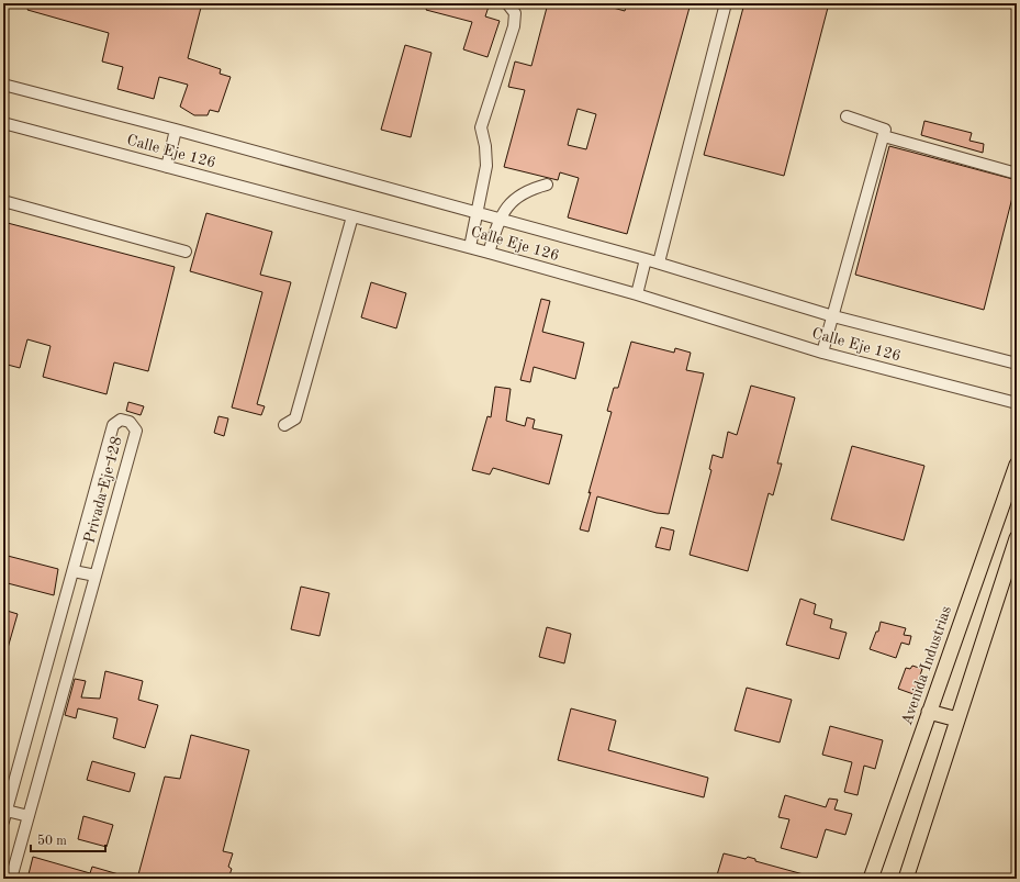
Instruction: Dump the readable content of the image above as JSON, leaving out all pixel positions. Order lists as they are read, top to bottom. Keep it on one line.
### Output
{"streets":{"main road":["Avenida Industrias"],"street":["Calle Eje 126","Privada Eje 128"]},"scale_bar":"50 m"}
